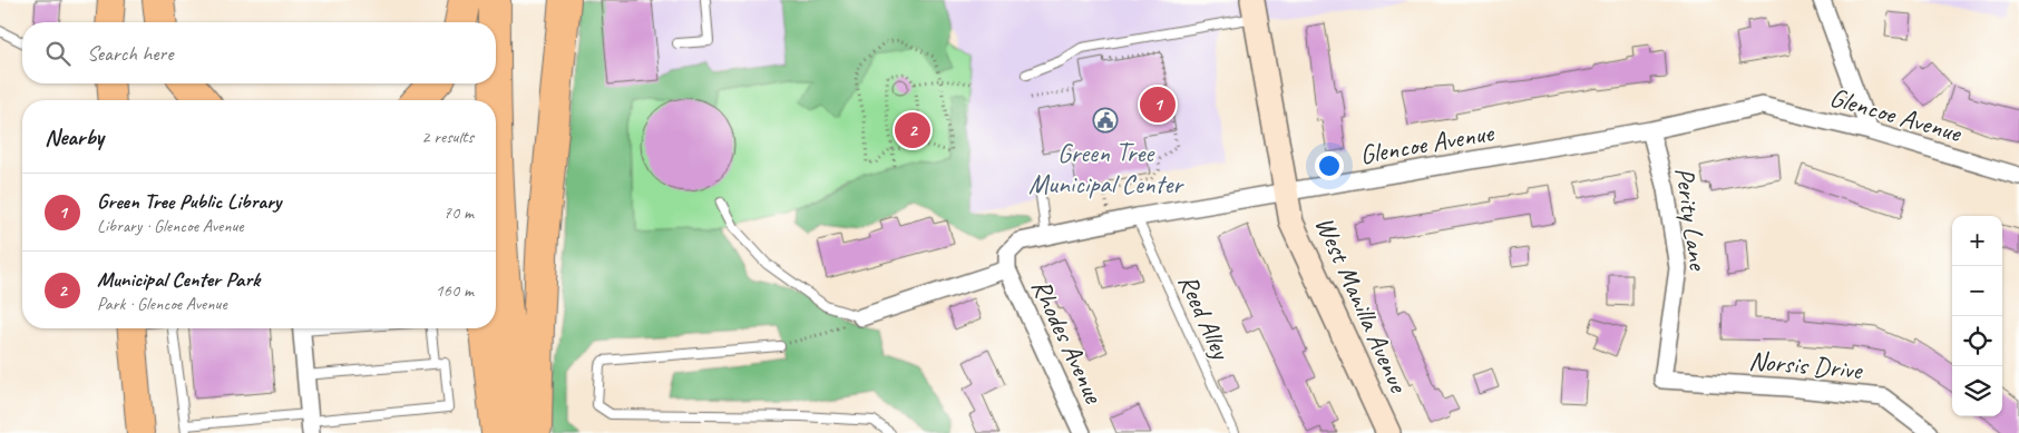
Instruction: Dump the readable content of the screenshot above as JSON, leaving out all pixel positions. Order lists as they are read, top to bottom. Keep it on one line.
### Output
{"streets":{"street":["Glencoe Avenue","Perity Lane","West Manilla Avenue","Rhodes Avenue","Norsis Drive"],"lane":["Reed Alley"]},"crossings":[["Glencoe Avenue","Perity Lane"],["Glencoe Avenue","West Manilla Avenue"],["Glencoe Avenue","Reed Alley"],["Glencoe Avenue","Rhodes Avenue"],["Perity Lane","Norsis Drive"]],"places":{"public building":["Green Tree Municipal Center"]},"page":{"search":"Search here","pins":["1","2"],"heading":["Nearby","2 results"],"list":[{"mark":"1","name":"Green Tree Public Library","note":"Library · Glencoe Avenue","value":"70 m"},{"mark":"2","name":"Municipal Center Park","note":"Park · Glencoe Avenue","value":"160 m"}],"map_buttons":["+","−"]}}
